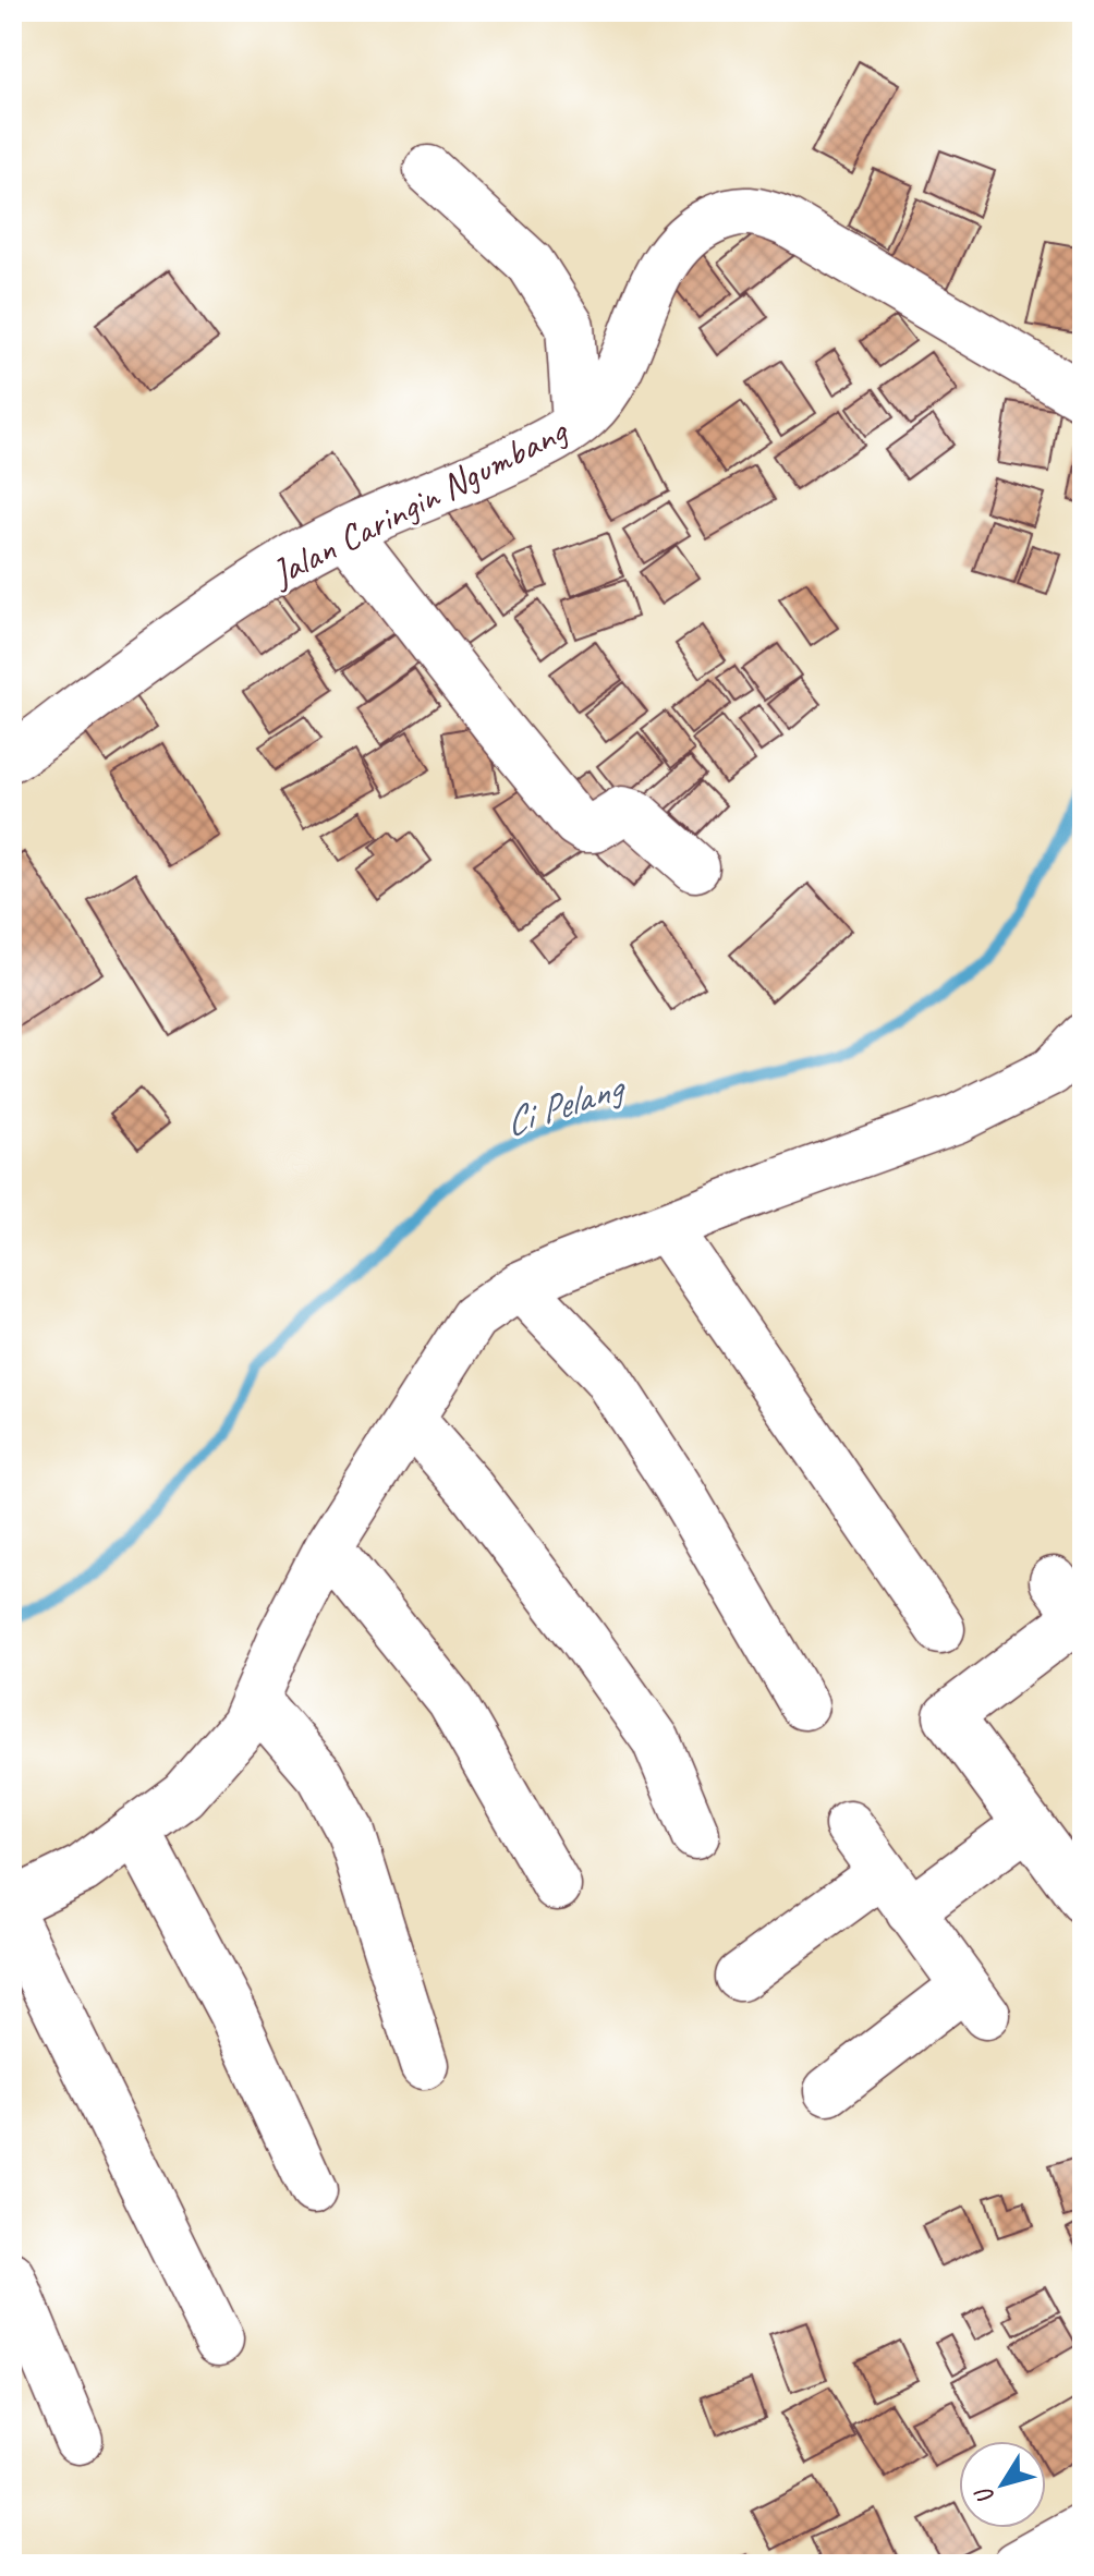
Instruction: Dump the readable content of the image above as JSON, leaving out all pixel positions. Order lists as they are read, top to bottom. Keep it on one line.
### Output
{"streets":{"street":["Jalan Caringin Ngumbang"]},"water":["Ci Pelang"],"north":"bottom left"}
